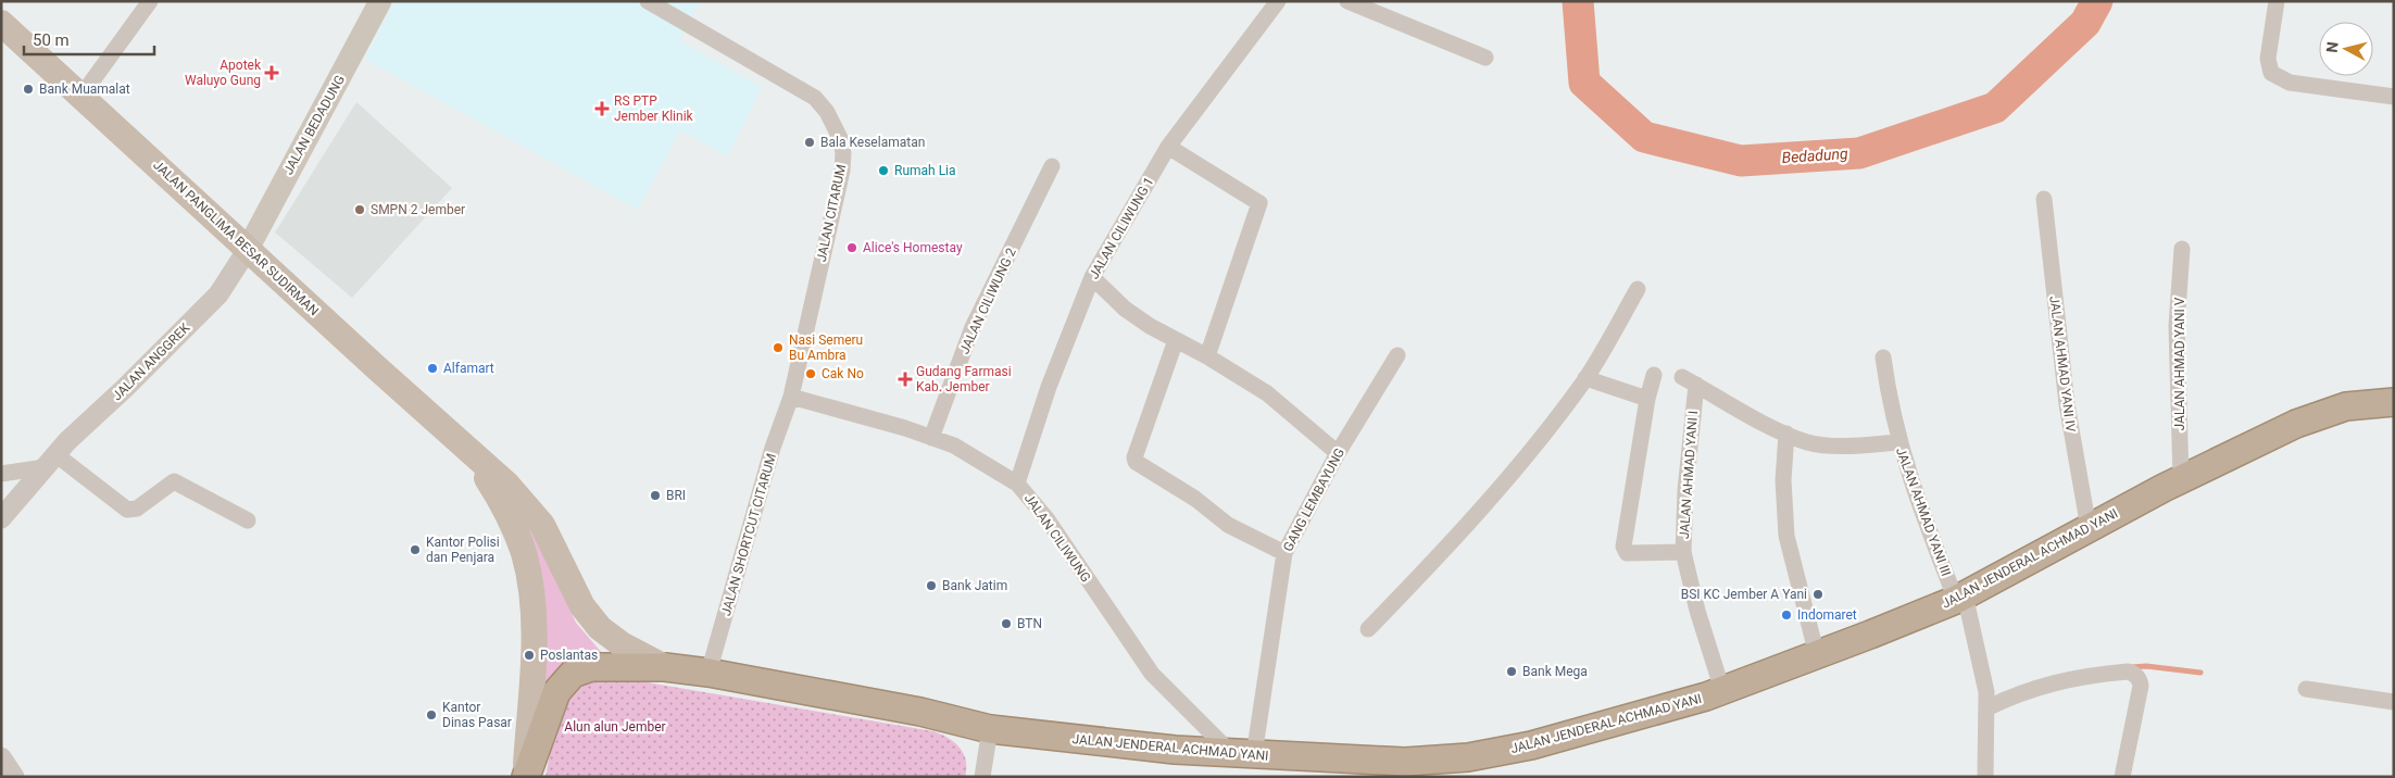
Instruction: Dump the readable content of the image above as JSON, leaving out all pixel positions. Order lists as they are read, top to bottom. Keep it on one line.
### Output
{"streets":{"highway":["JALAN JENDERAL ACHMAD YANI"],"main road":["JALAN BEDADUNG","JALAN PANGLIMA BESAR SUDIRMAN"],"street":["JALAN CITARUM","JALAN CILIWUNG 1","JALAN CILIWUNG 2","JALAN ANGGREK","JALAN AHMAD YANI IV","JALAN AHMAD YANI V","JALAN AHMAD YANI I","GANG LEMBAYUNG","JALAN AHMAD YANI III","JALAN SHORTCUT CITARUM","JALAN CILIWUNG"]},"crossings":[["JALAN BEDADUNG","JALAN PANGLIMA BESAR SUDIRMAN"],["JALAN BEDADUNG","JALAN ANGGREK"],["JALAN CITARUM","JALAN SHORTCUT CITARUM"],["JALAN CITARUM","JALAN CILIWUNG"],["JALAN CILIWUNG 1","JALAN CILIWUNG"],["JALAN PANGLIMA BESAR SUDIRMAN","JALAN ANGGREK"],["JALAN PANGLIMA BESAR SUDIRMAN","JALAN JENDERAL ACHMAD YANI"],["JALAN CILIWUNG 2","JALAN CILIWUNG"],["JALAN AHMAD YANI IV","JALAN JENDERAL ACHMAD YANI"],["JALAN AHMAD YANI V","JALAN JENDERAL ACHMAD YANI"],["JALAN AHMAD YANI I","JALAN JENDERAL ACHMAD YANI"],["GANG LEMBAYUNG","JALAN CILIWUNG"],["GANG LEMBAYUNG","JALAN JENDERAL ACHMAD YANI"],["JALAN AHMAD YANI III","JALAN JENDERAL ACHMAD YANI"],["JALAN SHORTCUT CITARUM","JALAN CILIWUNG"],["JALAN SHORTCUT CITARUM","JALAN JENDERAL ACHMAD YANI"],["JALAN CILIWUNG","JALAN JENDERAL ACHMAD YANI"]],"water":["Bedadung"],"parks":["Alun alun Jember"],"places":{"health":["Apotek Waluyo Gung","RS PTP Jember Klinik","Gudang Farmasi Kab. Jember"],"other":["Bank Muamalat","Bala Keselamatan","Rumah Lia","SMPN 2 Jember","Alice's Homestay","Nasi Semeru Bu Ambra","Alfamart","Cak No","BRI","Kantor Polisi dan Penjara","Bank Jatim","BSI KC Jember A Yani","Indomaret","BTN","Poslantas","Bank Mega","Kantor Dinas Pasar"]},"scale_bar":"50 m","north":"left"}
